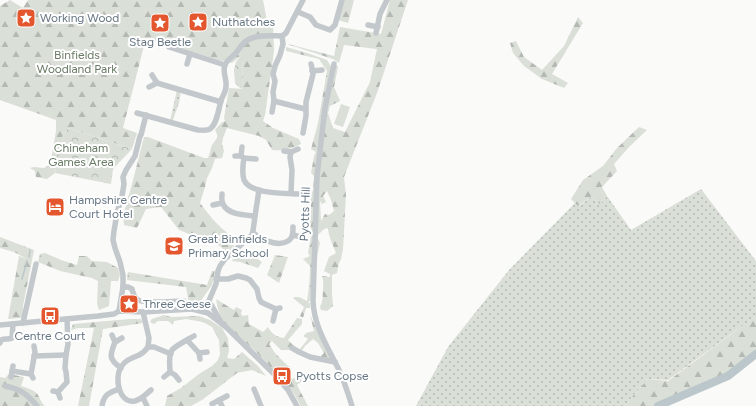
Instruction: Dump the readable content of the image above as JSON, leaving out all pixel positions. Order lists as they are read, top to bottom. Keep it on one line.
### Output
{"streets":{"street":["Pyotts Hill"]},"parks":["Binfields Woodland Park","Chineham Games Area"],"places":{"place":["Working Wood","Nuthatches","Stag Beetle","Three Geese"],"hotel":["Hampshire Centre Court Hotel"],"school or university":["Great Binfields Primary School"],"bus stop":["Centre Court","Pyotts Copse"]}}
